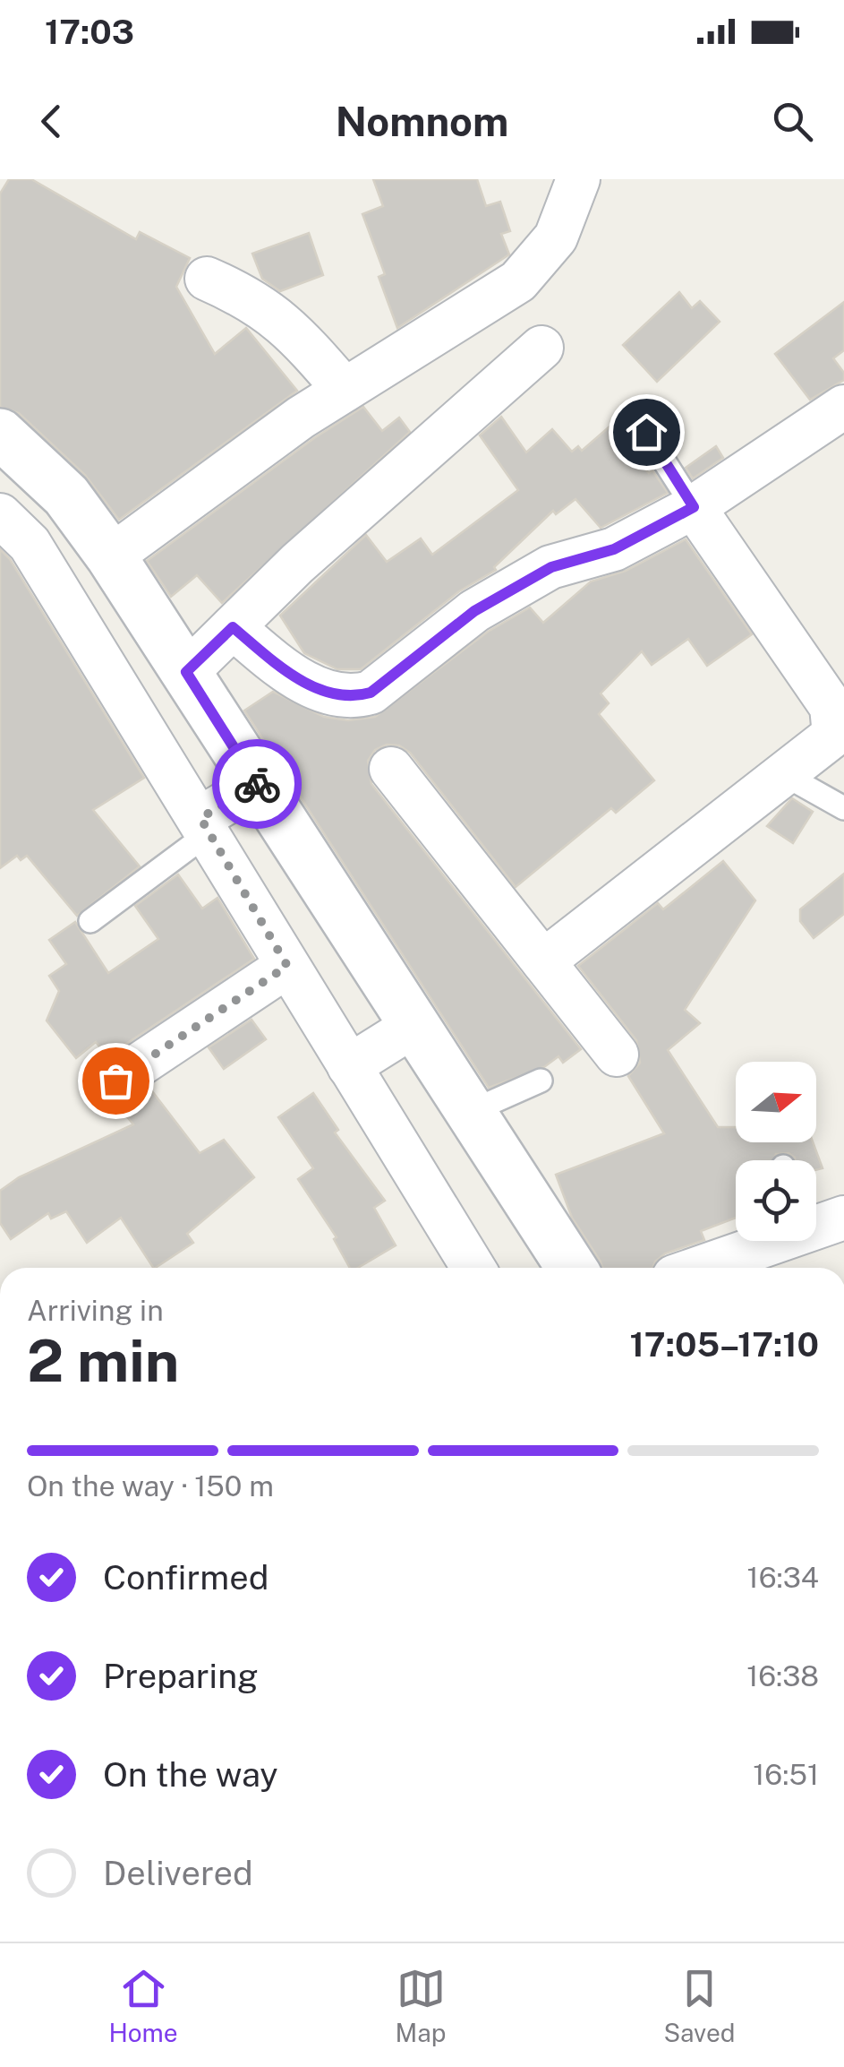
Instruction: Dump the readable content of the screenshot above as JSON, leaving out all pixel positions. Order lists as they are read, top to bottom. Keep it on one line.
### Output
{"north":"right","page":{"status":"17:03","header":"Nomnom","heading":["2 min","Arriving in","17:05–17:10"],"bar":"On the way · 150 m","list":[["Confirmed","16:34"],["Preparing","16:38"],["On the way","16:51"],"Delivered"],"tabs":["Home","Map","Saved"]}}
